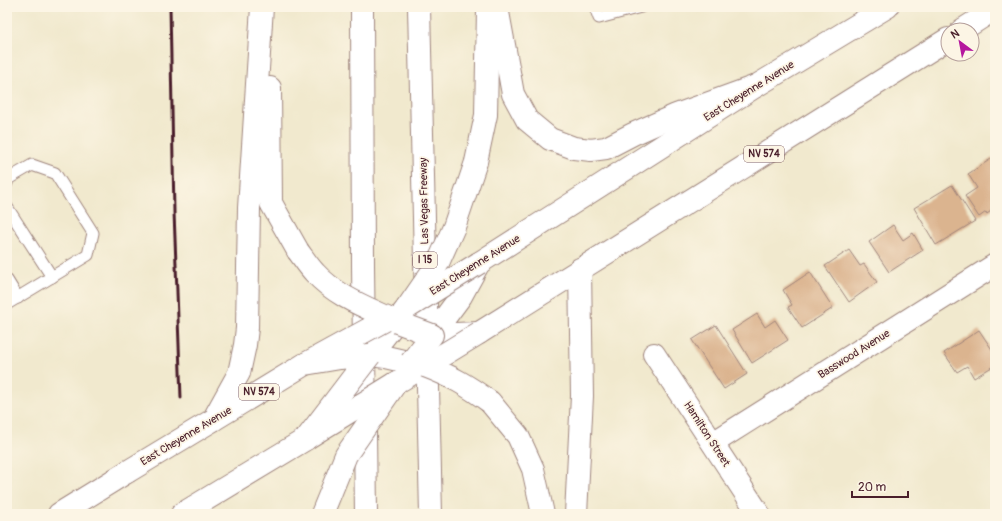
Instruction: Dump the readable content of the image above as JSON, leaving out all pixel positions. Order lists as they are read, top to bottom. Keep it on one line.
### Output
{"streets":{"main road":["East Cheyenne Avenue","NV 574","Las Vegas Freeway","I 15","Basswood Avenue","Hamilton Street"]},"crossings":[["Basswood Avenue","Hamilton Street"]],"scale_bar":"20 m","north":"top left"}
